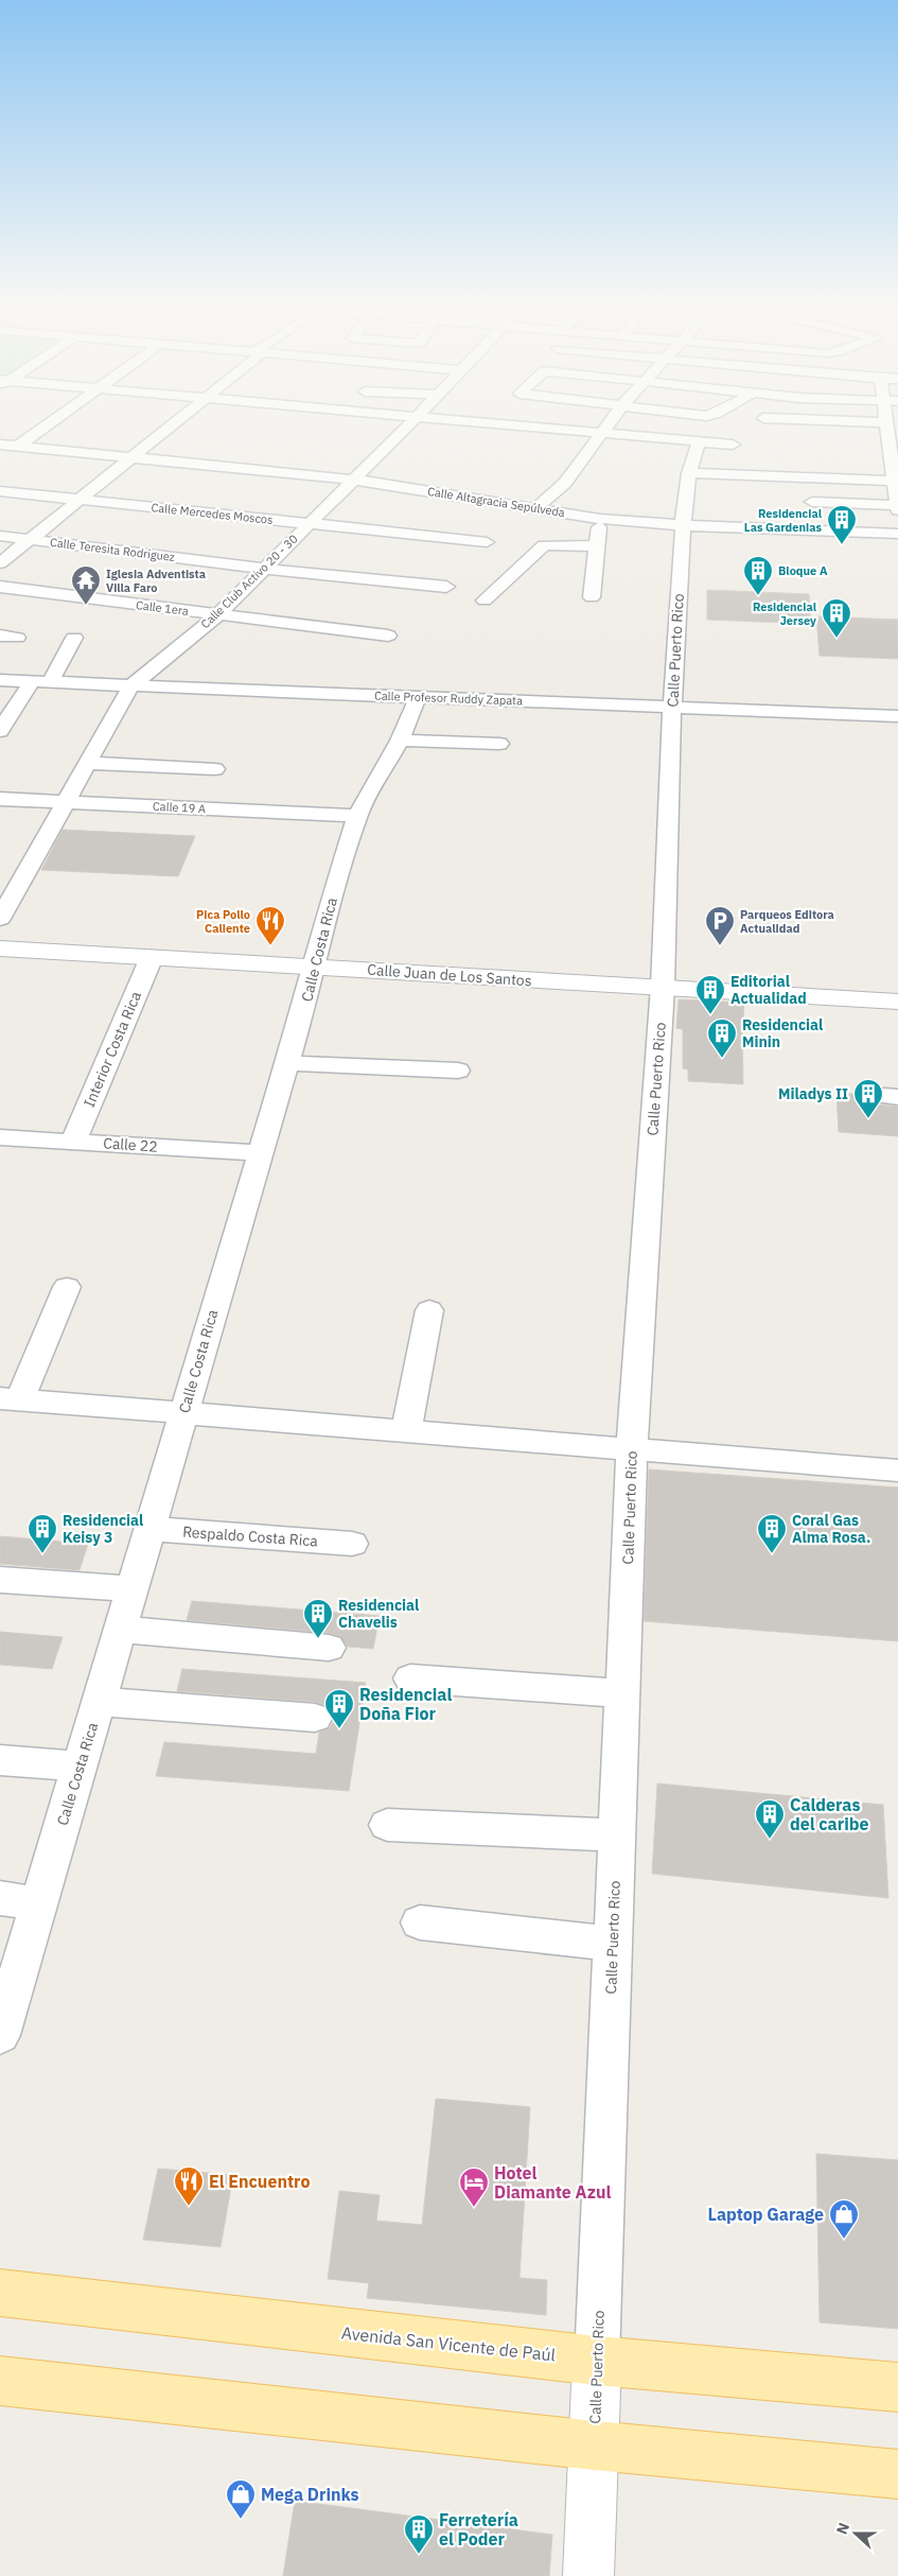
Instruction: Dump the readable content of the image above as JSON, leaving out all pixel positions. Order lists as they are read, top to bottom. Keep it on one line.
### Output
{"streets":{"main road":["Avenida San Vicente de Paúl"],"street":["Calle Altagracia Sepúlveda","Calle Mercedes Moscos","Calle Teresita Rodriguez","Calle Club Activo 20 - 30","Calle 1era","Calle Puerto Rico","Calle Profesor Ruddy Zapata","Calle 19 A","Calle Costa Rica","Calle Juan de Los Santos","Interior Costa Rica","Calle 22","Respaldo Costa Rica"]},"crossings":[["Calle Altagracia Sepúlveda","Calle Club Activo 20 - 30"],["Calle Altagracia Sepúlveda","Calle Puerto Rico"],["Calle Mercedes Moscos","Calle Club Activo 20 - 30"],["Calle Teresita Rodriguez","Calle Club Activo 20 - 30"],["Calle Club Activo 20 - 30","Calle 1era"],["Calle Club Activo 20 - 30","Calle Profesor Ruddy Zapata"],["Calle Club Activo 20 - 30","Calle 19 A"],["Calle Puerto Rico","Calle Profesor Ruddy Zapata"],["Calle Puerto Rico","Calle Juan de Los Santos"],["Calle Puerto Rico","Avenida San Vicente de Paúl"],["Calle Profesor Ruddy Zapata","Calle Costa Rica"],["Calle 19 A","Calle Costa Rica"],["Calle Costa Rica","Calle Juan de Los Santos"],["Calle Costa Rica","Calle 22"],["Calle Costa Rica","Respaldo Costa Rica"],["Calle Juan de Los Santos","Interior Costa Rica"],["Interior Costa Rica","Calle 22"]],"places":{"building":["Residencial Las Gardenias","Bloque A","Residencial Jersey","Editorial Actualidad","Residencial Minin","Miladys II","Residencial Keisy 3","Coral Gas Alma Rosa.","Residencial Chavelis","Residencial Doña Fior","Calderas del caribe","Ferretería el Poder"],"temple":["Iglesia Adventista Villa Faro"],"restaurant":["Pica Pollo Caliente","El Encuentro"],"parking":["Parqueos Editora Actualidad"],"hotel":["Hotel Diamante Azul"],"shop":["Laptop Garage","Mega Drinks"]},"north":"left"}
